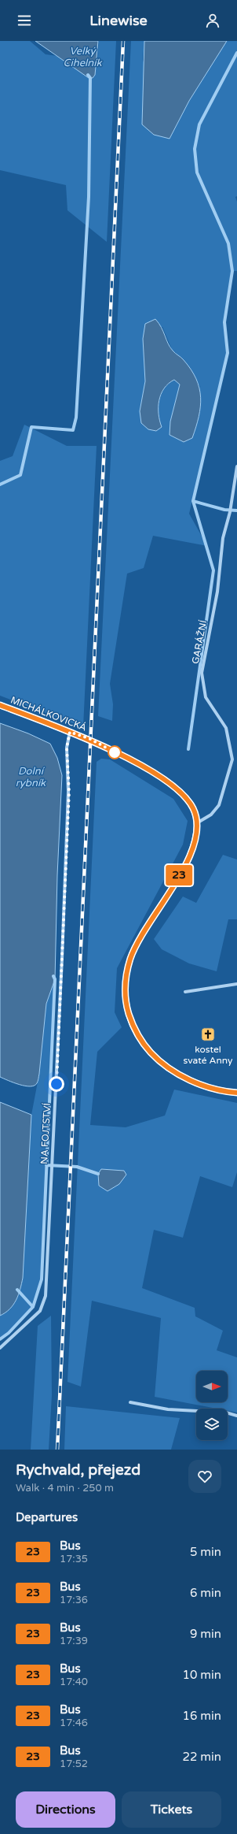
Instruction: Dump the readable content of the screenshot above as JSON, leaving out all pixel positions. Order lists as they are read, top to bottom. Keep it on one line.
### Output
{"streets":{"street":["GARÁŽNÍ","MICHÁLKOVICKÁ","NA FOJTSTVÍ"]},"crossings":[["GARÁŽNÍ","MICHÁLKOVICKÁ"],["MICHÁLKOVICKÁ","NA FOJTSTVÍ"]],"water":["Velký Cihelník","Dolní rybník"],"places":{"church":["kostel svaté Anny"]},"lines":["bus line 23"],"north":"right","page":{"header":"Linewise","on_map":"23","heading":[["Rychvald, přejezd","Walk · 4 min · 250 m"],"Departures"],"list":[{"mark":"23","name":"Bus","note":"17:35","value":"5 min"},{"mark":"23","name":"Bus","note":"17:36","value":"6 min"},{"mark":"23","name":"Bus","note":"17:39","value":"9 min"},{"mark":"23","name":"Bus","note":"17:40","value":"10 min"},{"mark":"23","name":"Bus","note":"17:46","value":"16 min"},{"mark":"23","name":"Bus","note":"17:52","value":"22 min"}],"buttons":["Directions","Tickets"]}}
